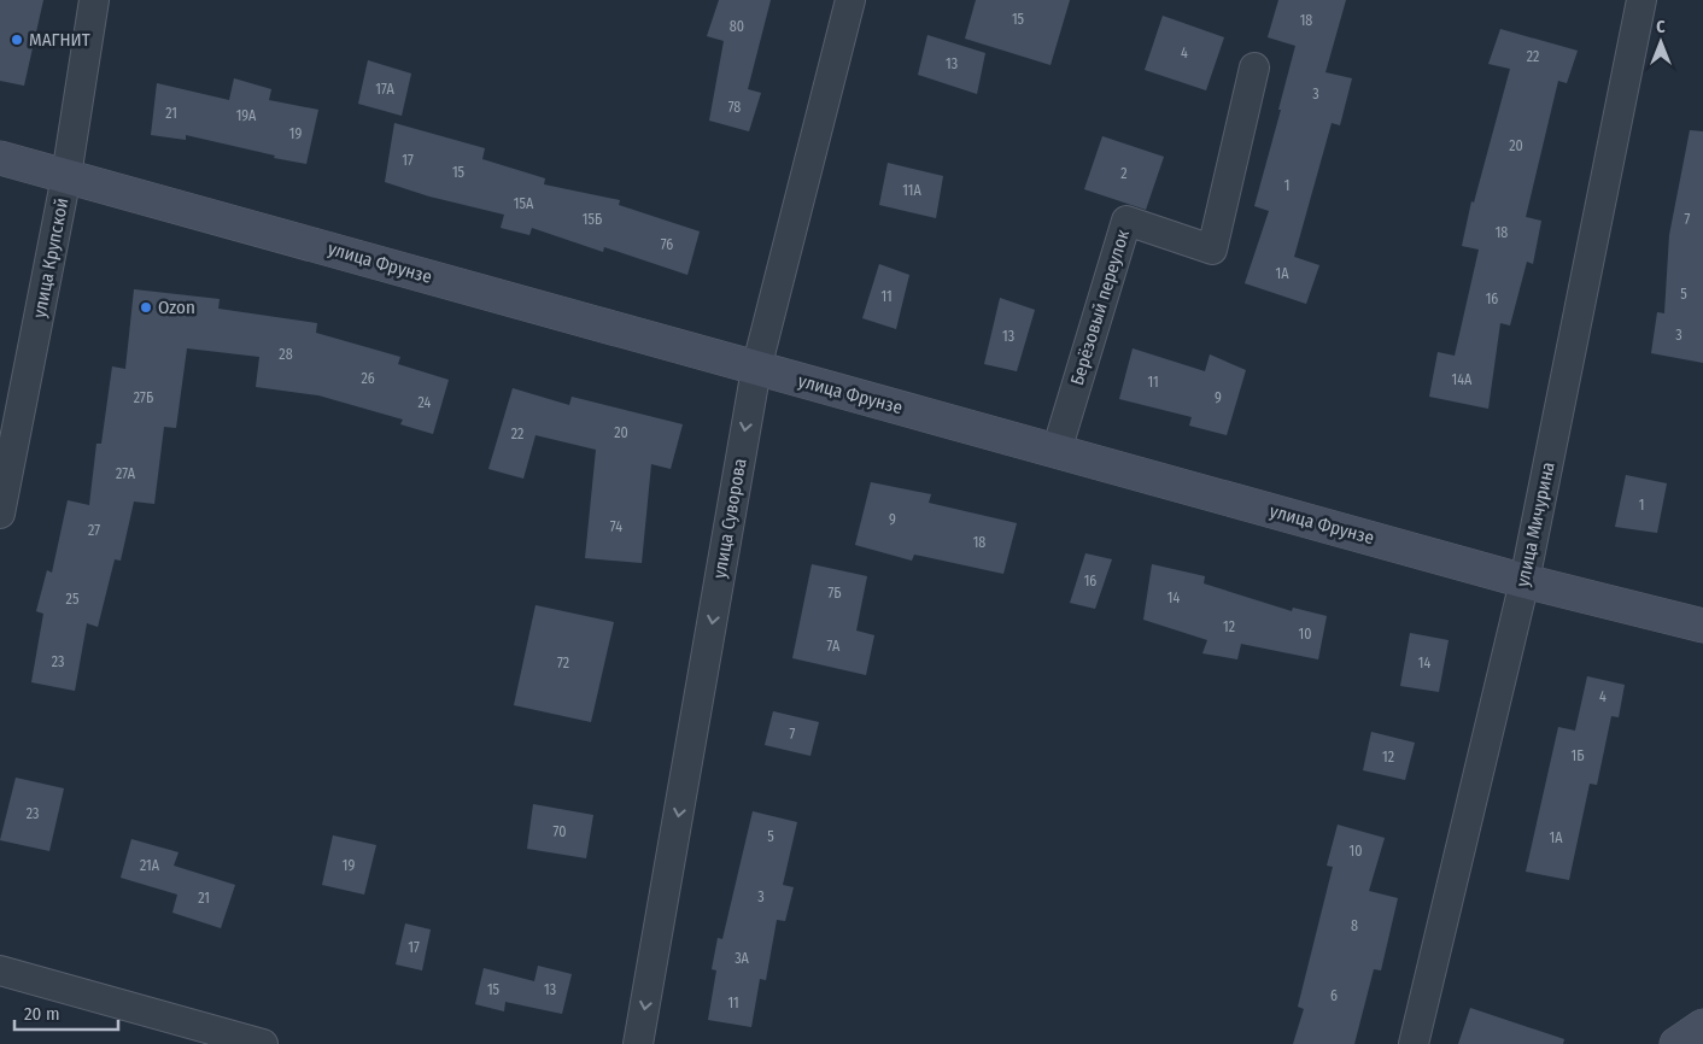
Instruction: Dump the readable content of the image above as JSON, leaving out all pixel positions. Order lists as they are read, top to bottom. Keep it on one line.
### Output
{"streets":{"main road":["улица Фрунзе"],"street":["улица Крупской","Берёзовый переулок","улица Суворова","улица Мичурина"]},"crossings":[["улица Крупской","улица Фрунзе"],["улица Фрунзе","Берёзовый переулок"],["улица Фрунзе","улица Суворова"],["улица Фрунзе","улица Мичурина"]],"one_way":["улица Суворова"],"places":["МАГНИТ","Ozon"],"house_numbers":["15","18","80","4","22","13","17А","3","78","21","19А","19","20","17","15","2","1","11А","15А","15Б","7","18","76","1А","5","11","16","3","13","28","26","14А","11","27Б","9","24","20","22","27А","1","9","74","27","18","16","7Б","14","25","12","10","7А","23","72","14","4","7","1Б","12","23","70","5","1А","10","21А","19","3","21","8","17","3А","15","13","6","11"],"scale_bar":"20 m","north":"top"}
